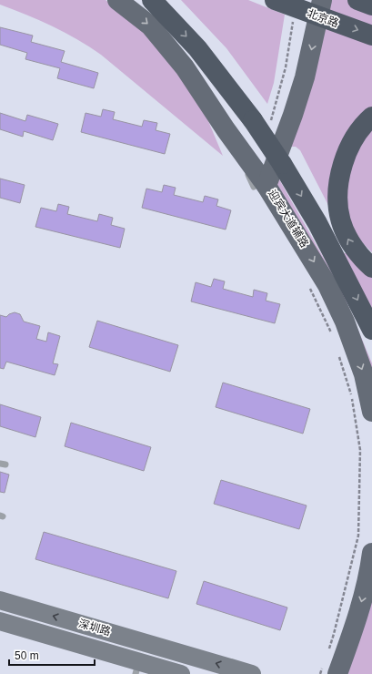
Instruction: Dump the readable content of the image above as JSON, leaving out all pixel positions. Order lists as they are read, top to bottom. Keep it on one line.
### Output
{"streets":{"highway":["北京路"],"main road":["迎宾大道辅路"],"street":["深圳路"]},"one_way":["北京路","迎宾大道辅路"],"scale_bar":"50 m"}
